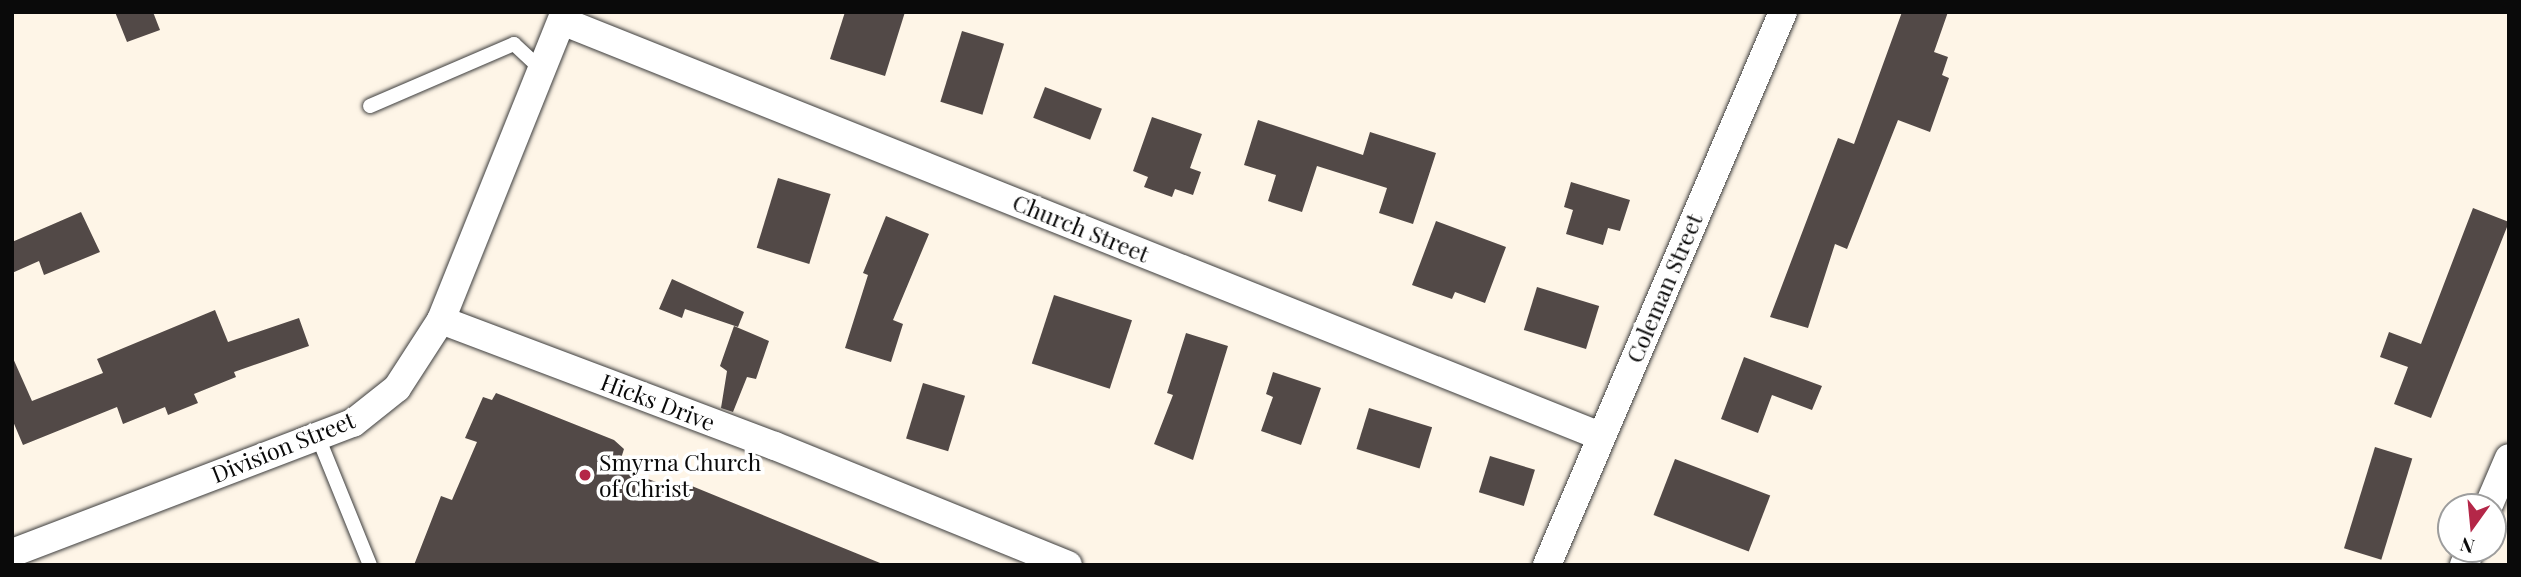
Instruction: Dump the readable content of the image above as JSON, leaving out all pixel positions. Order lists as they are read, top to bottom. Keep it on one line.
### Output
{"streets":{"street":["Church Street","Coleman Street","Hicks Drive","Division Street"]},"crossings":[["Church Street","Coleman Street"],["Church Street","Division Street"],["Hicks Drive","Division Street"]],"places":["Smyrna Church of Christ"],"north":"bottom"}
